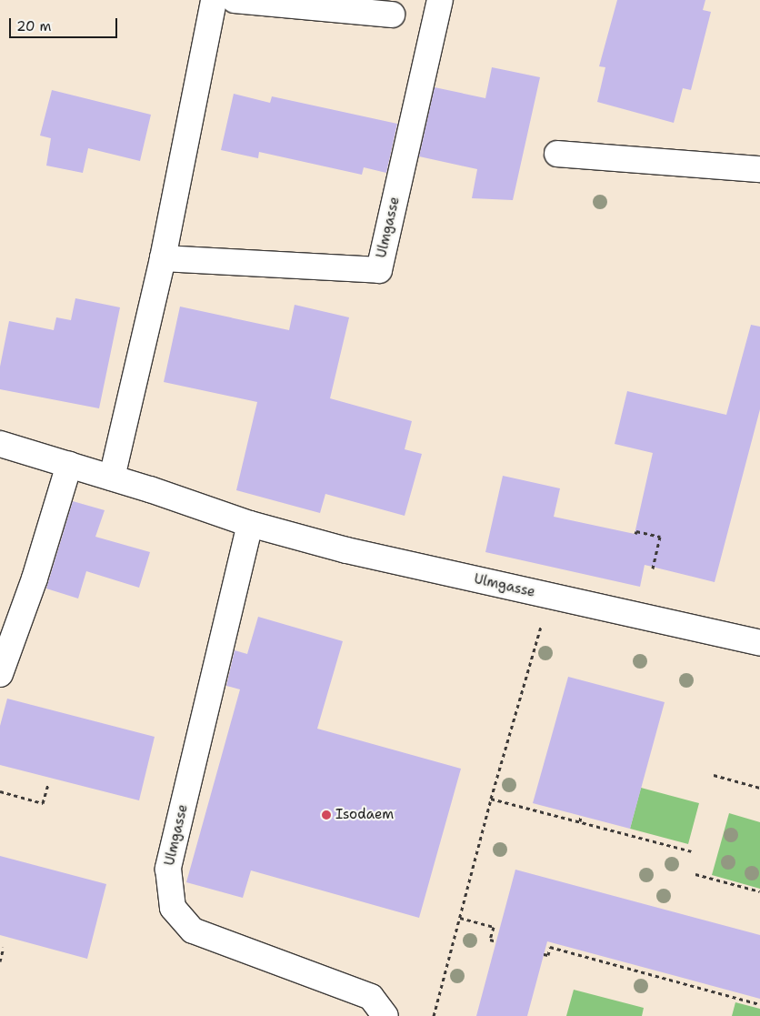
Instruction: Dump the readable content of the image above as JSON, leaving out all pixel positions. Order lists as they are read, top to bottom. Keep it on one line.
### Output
{"streets":{"street":["Ulmgasse"]},"places":["Isodaem"],"scale_bar":"20 m"}
